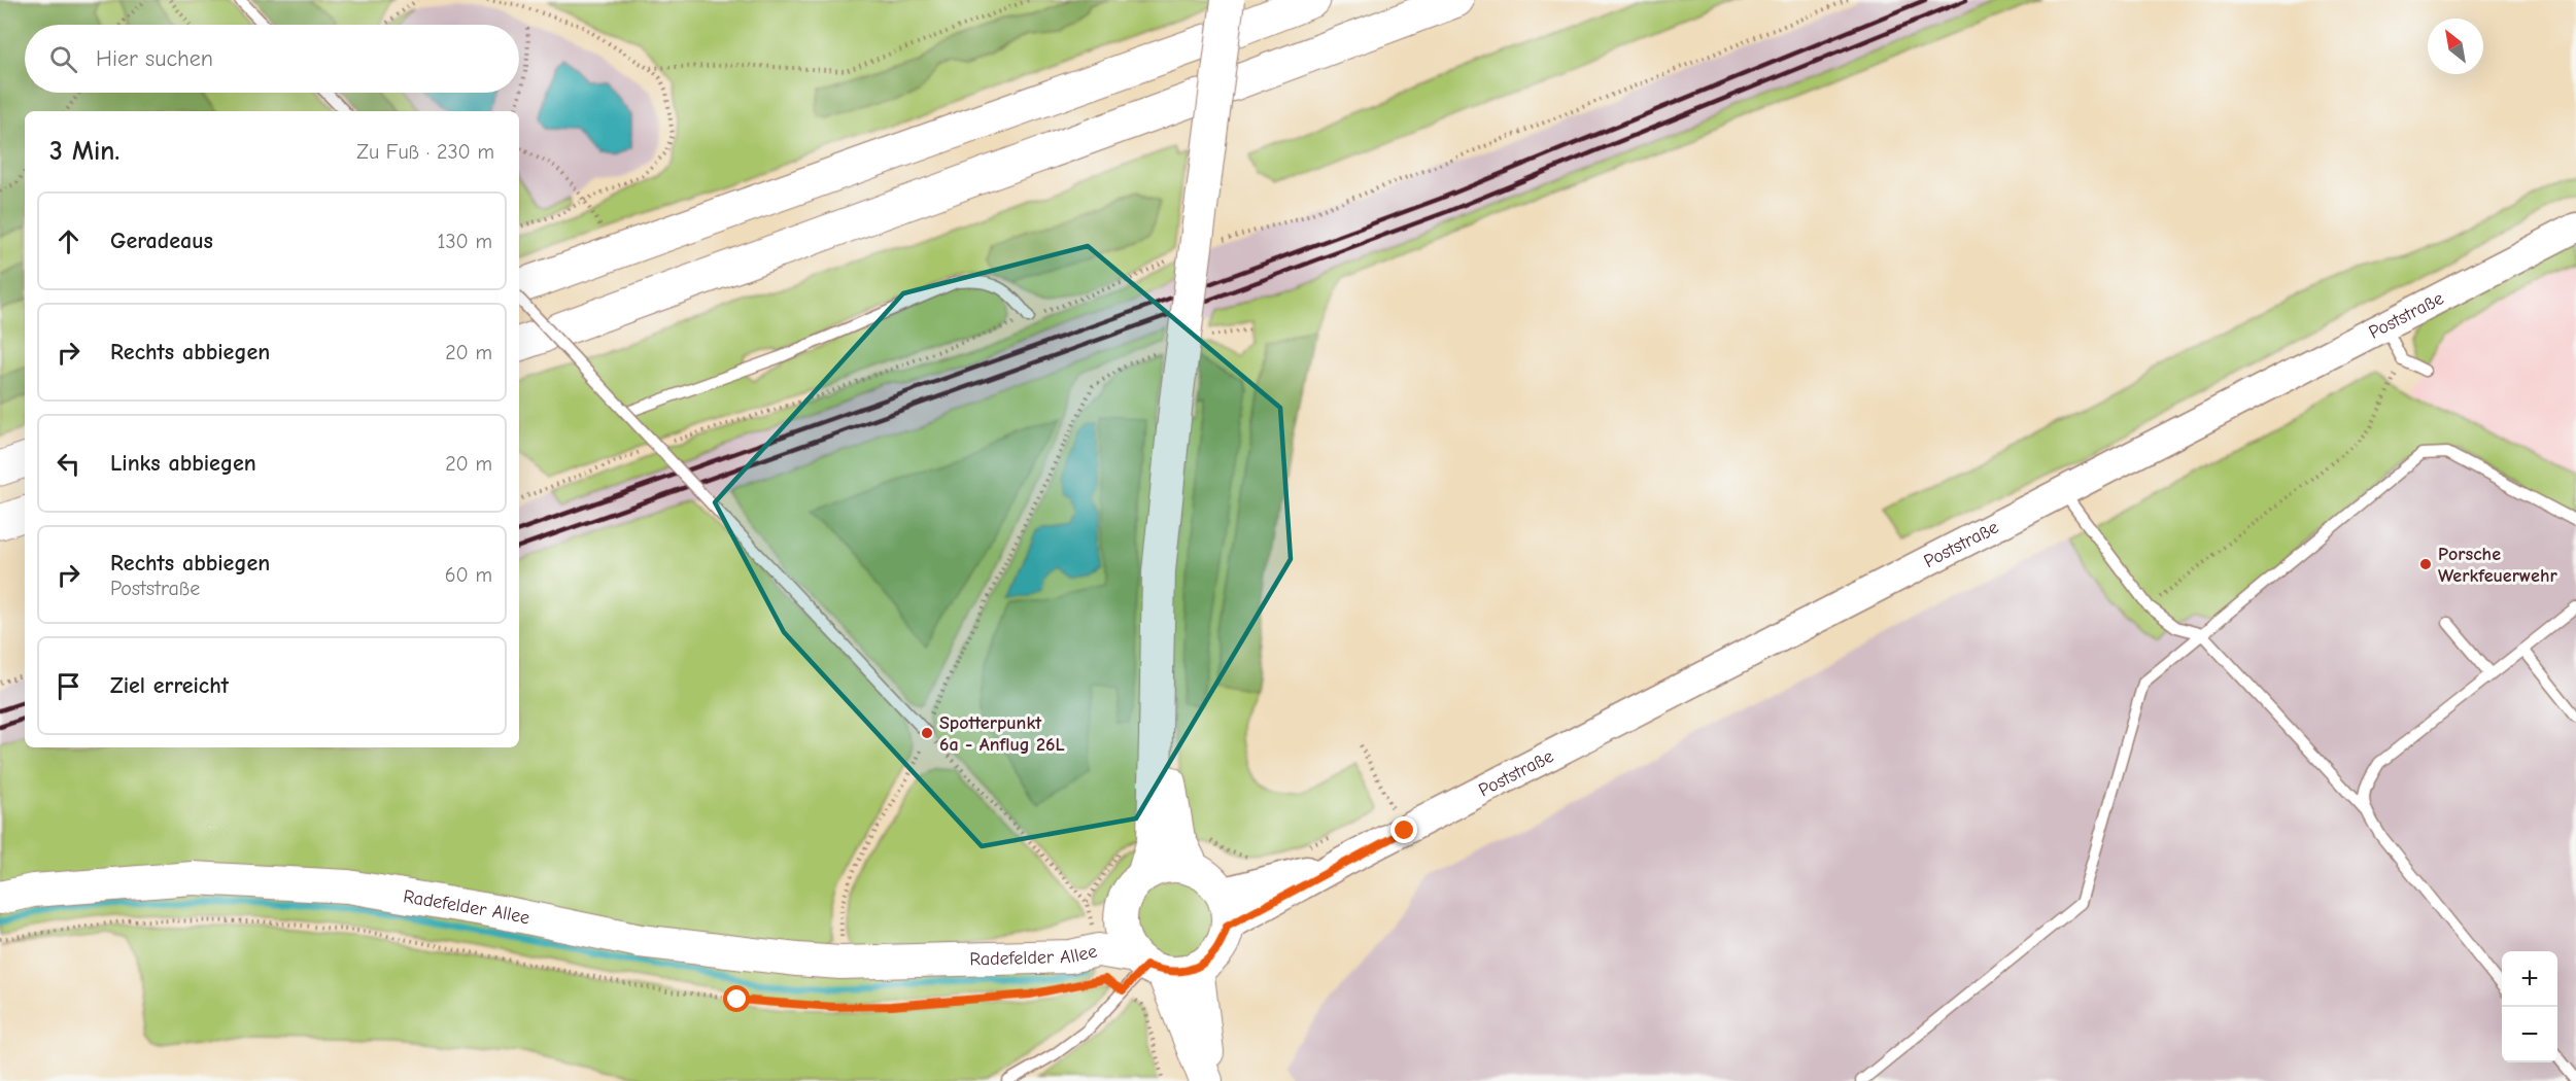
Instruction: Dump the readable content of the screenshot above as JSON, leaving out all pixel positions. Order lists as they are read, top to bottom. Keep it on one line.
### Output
{"streets":{"main road":["Radefelder Allee"],"street":["Poststraße"]},"crossings":[["Poststraße","Radefelder Allee"]],"places":["Porsche Werkfeuerwehr","Spotterpunkt 6a - Anflug 26L"],"north":"top left","page":{"search":"Hier suchen","heading":["3 Min.","Zu Fuß · 230 m"],"list":[["Geradeaus","130 m"],["Rechts abbiegen","20 m"],["Links abbiegen","20 m"],["Rechts abbiegen","Poststraße","60 m"],"Ziel erreicht"],"map_buttons":["+","−"]}}
